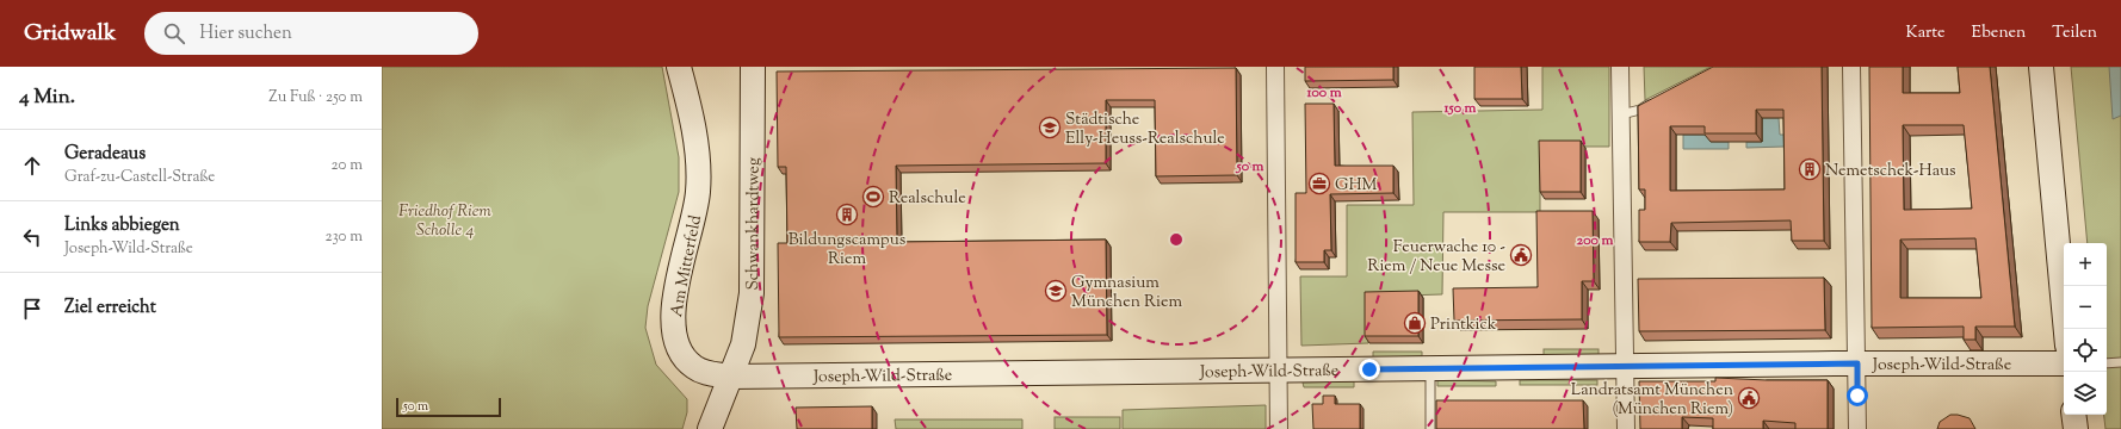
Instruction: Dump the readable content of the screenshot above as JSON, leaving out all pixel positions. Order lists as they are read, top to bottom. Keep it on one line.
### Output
{"streets":{"street":["Schwankhardtweg","Am Mitterfeld","Joseph-Wild-Straße"]},"crossings":[["Schwankhardtweg","Am Mitterfeld"],["Schwankhardtweg","Joseph-Wild-Straße"],["Am Mitterfeld","Joseph-Wild-Straße"]],"parks":["Friedhof Riem Scholle 4"],"places":{"school or university":["Städtische Elly-Heuss-Realschule","Gymnasium München Riem"],"building":["Nemetschek-Haus","Bildungscampus Riem"],"office":["GHM"],"sports":["Realschule"],"public building":["Feuerwache 10 - Riem / Neue Messe","Landratsamt München (München Riem)"],"shop":["Printkick"]},"scale_bar":"50 m","page":{"header":"Gridwalk","search":"Hier suchen","nav":["Karte","Ebenen","Teilen"],"heading":["4 Min.","Zu Fuß · 250 m"],"list":[["Geradeaus","Graf-zu-Castell-Straße","20 m"],["Links abbiegen","Joseph-Wild-Straße","230 m"],"Ziel erreicht"],"map_buttons":["+","−"],"scale":"50 m"},"rings":["100 m","150 m","50 m","200 m"]}
